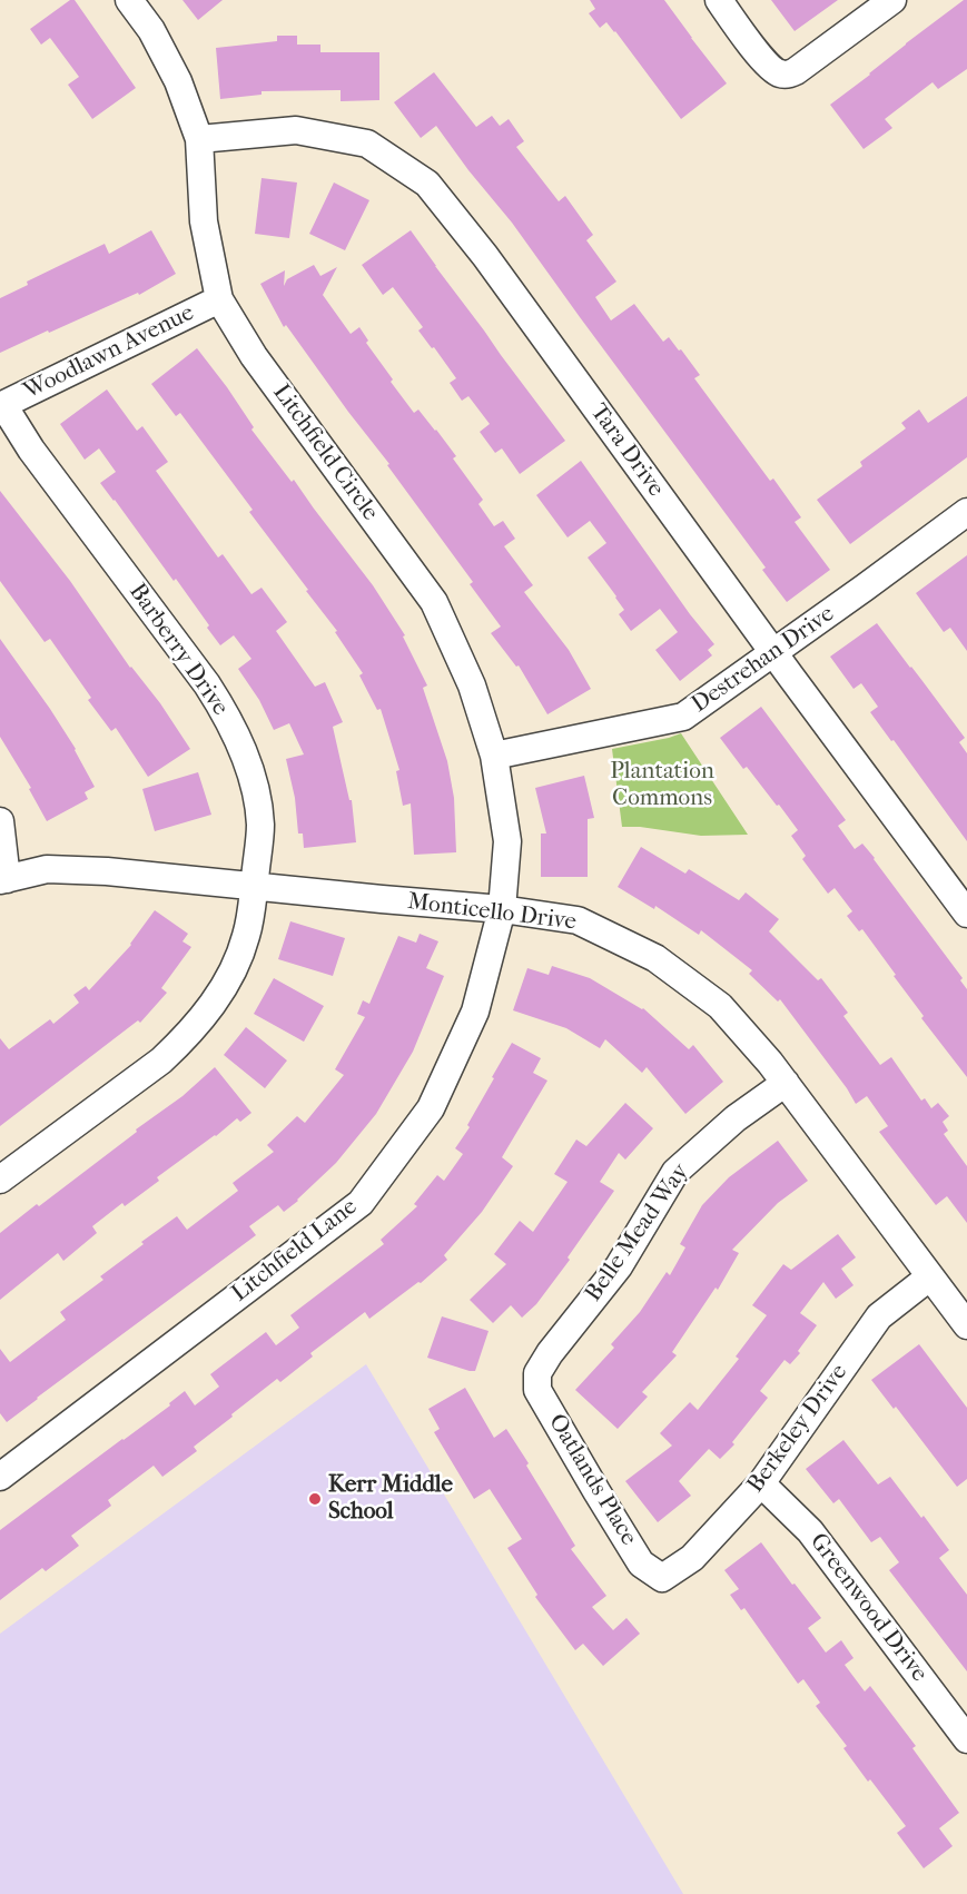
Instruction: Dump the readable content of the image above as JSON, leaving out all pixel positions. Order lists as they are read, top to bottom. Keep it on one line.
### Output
{"streets":{"street":["Woodlawn Avenue","Tara Drive","Litchfield Circle","Barberry Drive","Destrehan Drive","Monticello Drive","Belle Mead Way","Litchfield Lane","Berkeley Drive","Oatlands Place","Greenwood Drive"]},"crossings":[["Woodlawn Avenue","Litchfield Circle"],["Woodlawn Avenue","Barberry Drive"],["Tara Drive","Litchfield Circle"],["Tara Drive","Destrehan Drive"],["Litchfield Circle","Destrehan Drive"],["Litchfield Circle","Monticello Drive"],["Litchfield Circle","Litchfield Lane"],["Barberry Drive","Monticello Drive"],["Monticello Drive","Belle Mead Way"],["Monticello Drive","Litchfield Lane"],["Monticello Drive","Berkeley Drive"],["Belle Mead Way","Oatlands Place"],["Berkeley Drive","Oatlands Place"],["Berkeley Drive","Greenwood Drive"]],"parks":["Plantation Commons"],"places":["Kerr Middle School"]}
